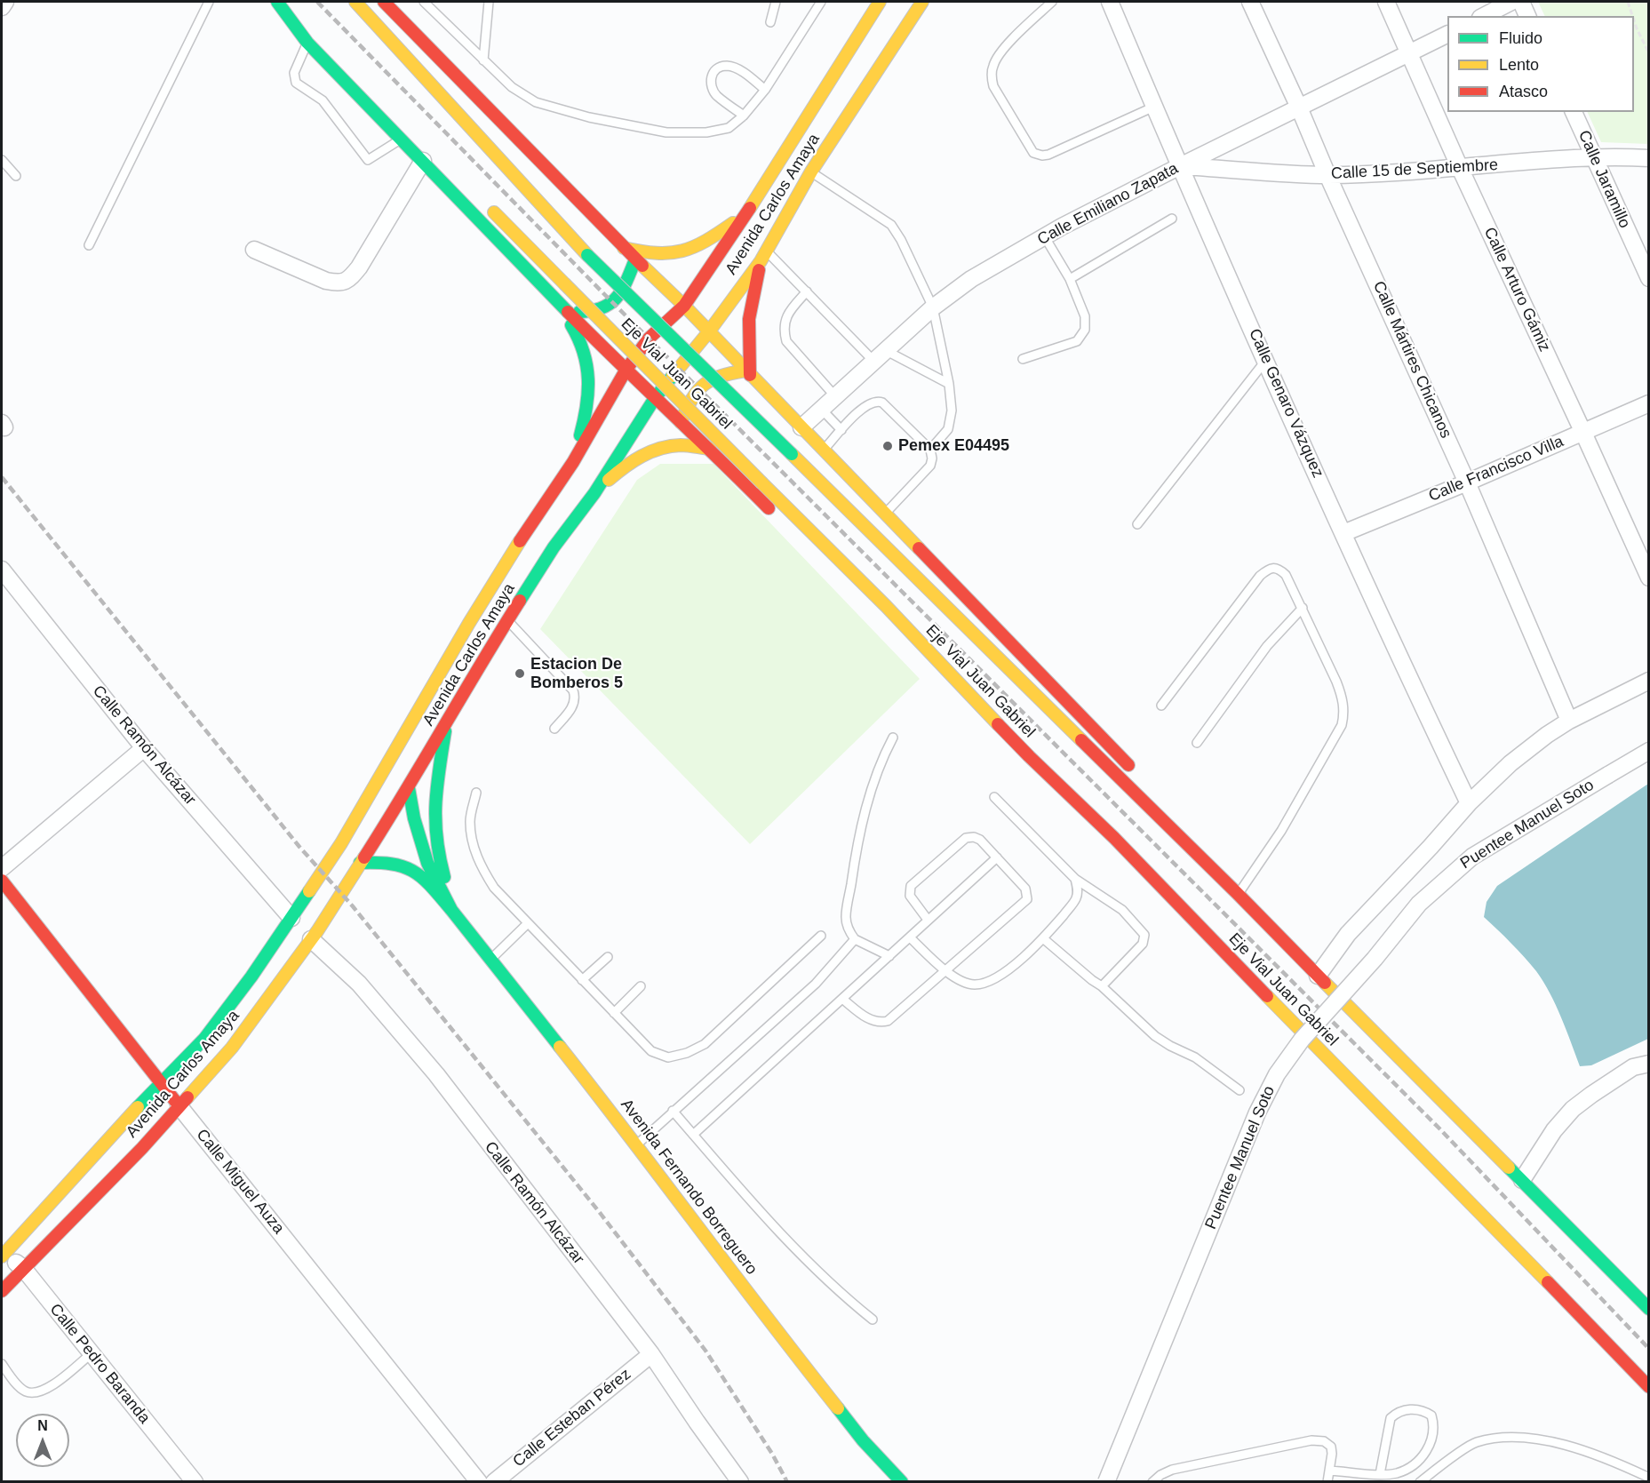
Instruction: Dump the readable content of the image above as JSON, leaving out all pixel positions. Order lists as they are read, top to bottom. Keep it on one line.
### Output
{"streets":{"main road":["Avenida Carlos Amaya","Eje Vial Juan Gabriel","Calle Miguel Auza","Avenida Fernando Borreguero"],"street":["Calle 15 de Septiembre","Calle Jaramillo","Calle Emiliano Zapata","Calle Arturo Gámiz","Calle Mártires Chicanos","Calle Genaro Vázquez","Calle Francisco Villa","Calle Ramón Alcázar","Puentee Manuel Soto","Calle Pedro Baranda","Calle Esteban Pérez"]},"crossings":[["Calle 15 de Septiembre","Calle Jaramillo"],["Calle 15 de Septiembre","Calle Emiliano Zapata"],["Calle 15 de Septiembre","Calle Arturo Gámiz"],["Calle 15 de Septiembre","Calle Mártires Chicanos"],["Calle 15 de Septiembre","Calle Genaro Vázquez"],["Avenida Carlos Amaya","Calle Ramón Alcázar"],["Avenida Carlos Amaya","Calle Miguel Auza"],["Avenida Carlos Amaya","Calle Pedro Baranda"],["Calle Emiliano Zapata","Calle Arturo Gámiz"],["Calle Emiliano Zapata","Calle Mártires Chicanos"],["Calle Emiliano Zapata","Calle Genaro Vázquez"],["Calle Arturo Gámiz","Calle Francisco Villa"],["Calle Mártires Chicanos","Calle Francisco Villa"],["Calle Genaro Vázquez","Calle Francisco Villa"],["Calle Ramón Alcázar","Calle Esteban Pérez"]],"places":["Pemex E04495","Estacion De Bomberos 5"],"legend":["Fluido","Lento","Atasco"],"north":"top"}
